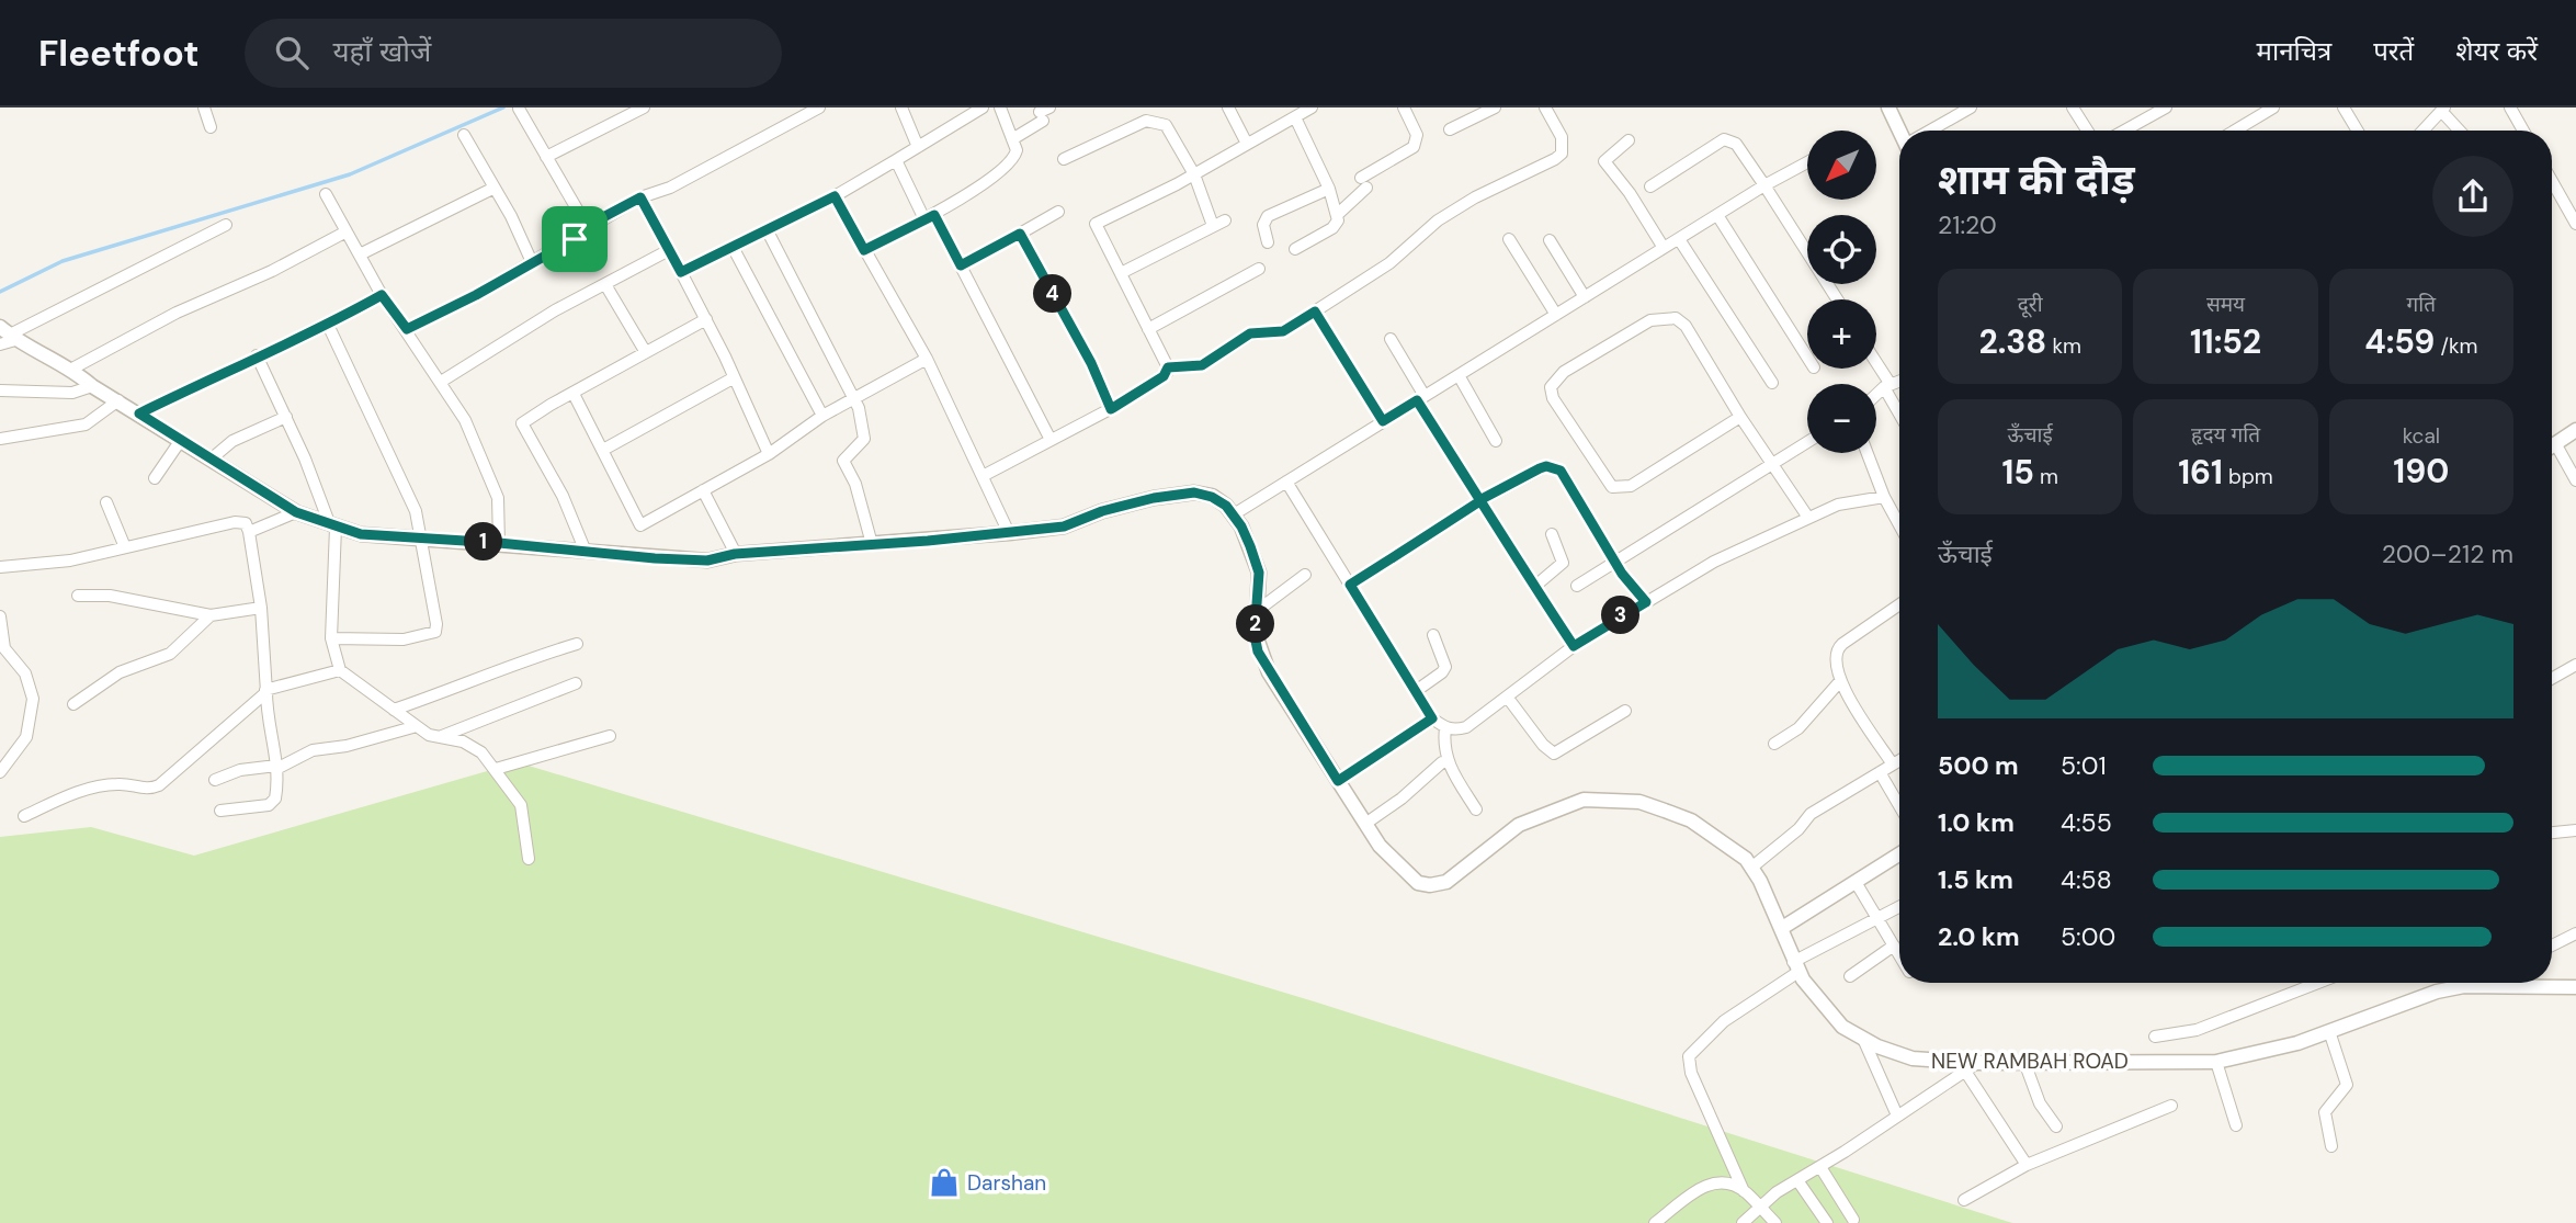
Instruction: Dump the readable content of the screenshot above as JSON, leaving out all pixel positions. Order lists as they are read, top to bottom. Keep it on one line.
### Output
{"streets":{"street":["NEW RAMBAH ROAD"]},"places":{"shop":["Darshan"]},"north":"bottom left","page":{"header":"Fleetfoot","search":"यहाँ खोजें","nav":["मानचित्र","परतें","शेयर करें"],"map_buttons":["+","−"],"heading":["शाम की दौड़","21:20"],"stats":[["दूरी","2.38 km"],["समय","11:52"],["गति","4:59 /km"],["ऊँचाई","15 m"],["हृदय गति","161 bpm"],["kcal","190"]],"pins":["4","1","3","2"],"chart":["ऊँचाई","200–212 m"],"list":[{"name":"500 m","note":"5:01"},{"name":"1.0 km","note":"4:55"},{"name":"1.5 km","note":"4:58"},{"name":"2.0 km","note":"5:00"}]}}
